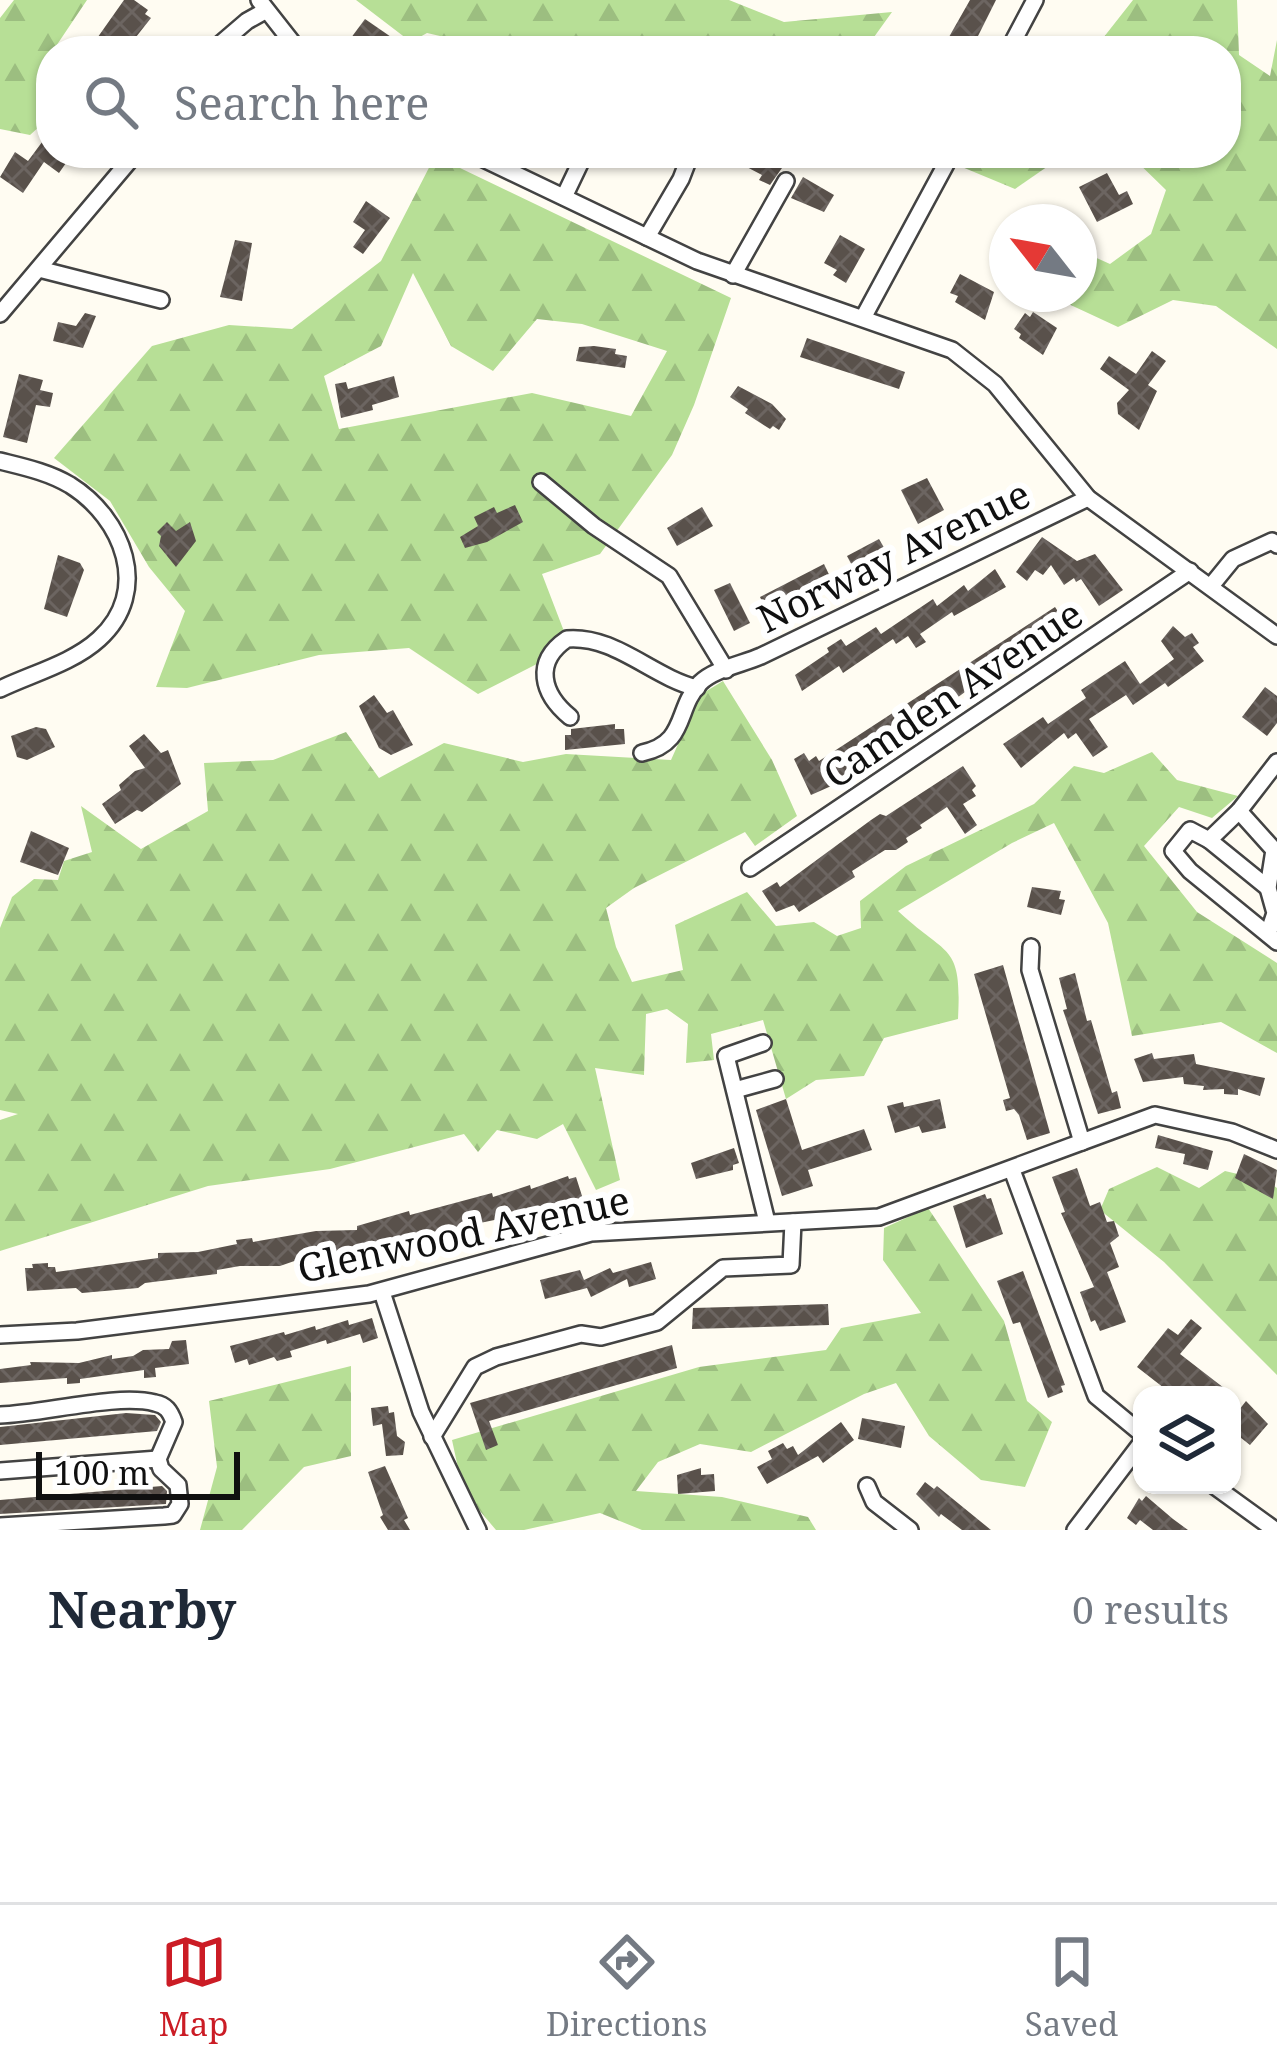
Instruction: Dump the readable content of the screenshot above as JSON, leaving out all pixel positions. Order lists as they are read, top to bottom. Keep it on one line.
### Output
{"streets":{"street":["Norway Avenue","Camden Avenue","Glenwood Avenue"]},"scale_bar":"100 m","north":"top left","page":{"search":"Search here","scale":"100 m","heading":["Nearby","0 results"],"nav":["Map","Directions","Saved"]}}
